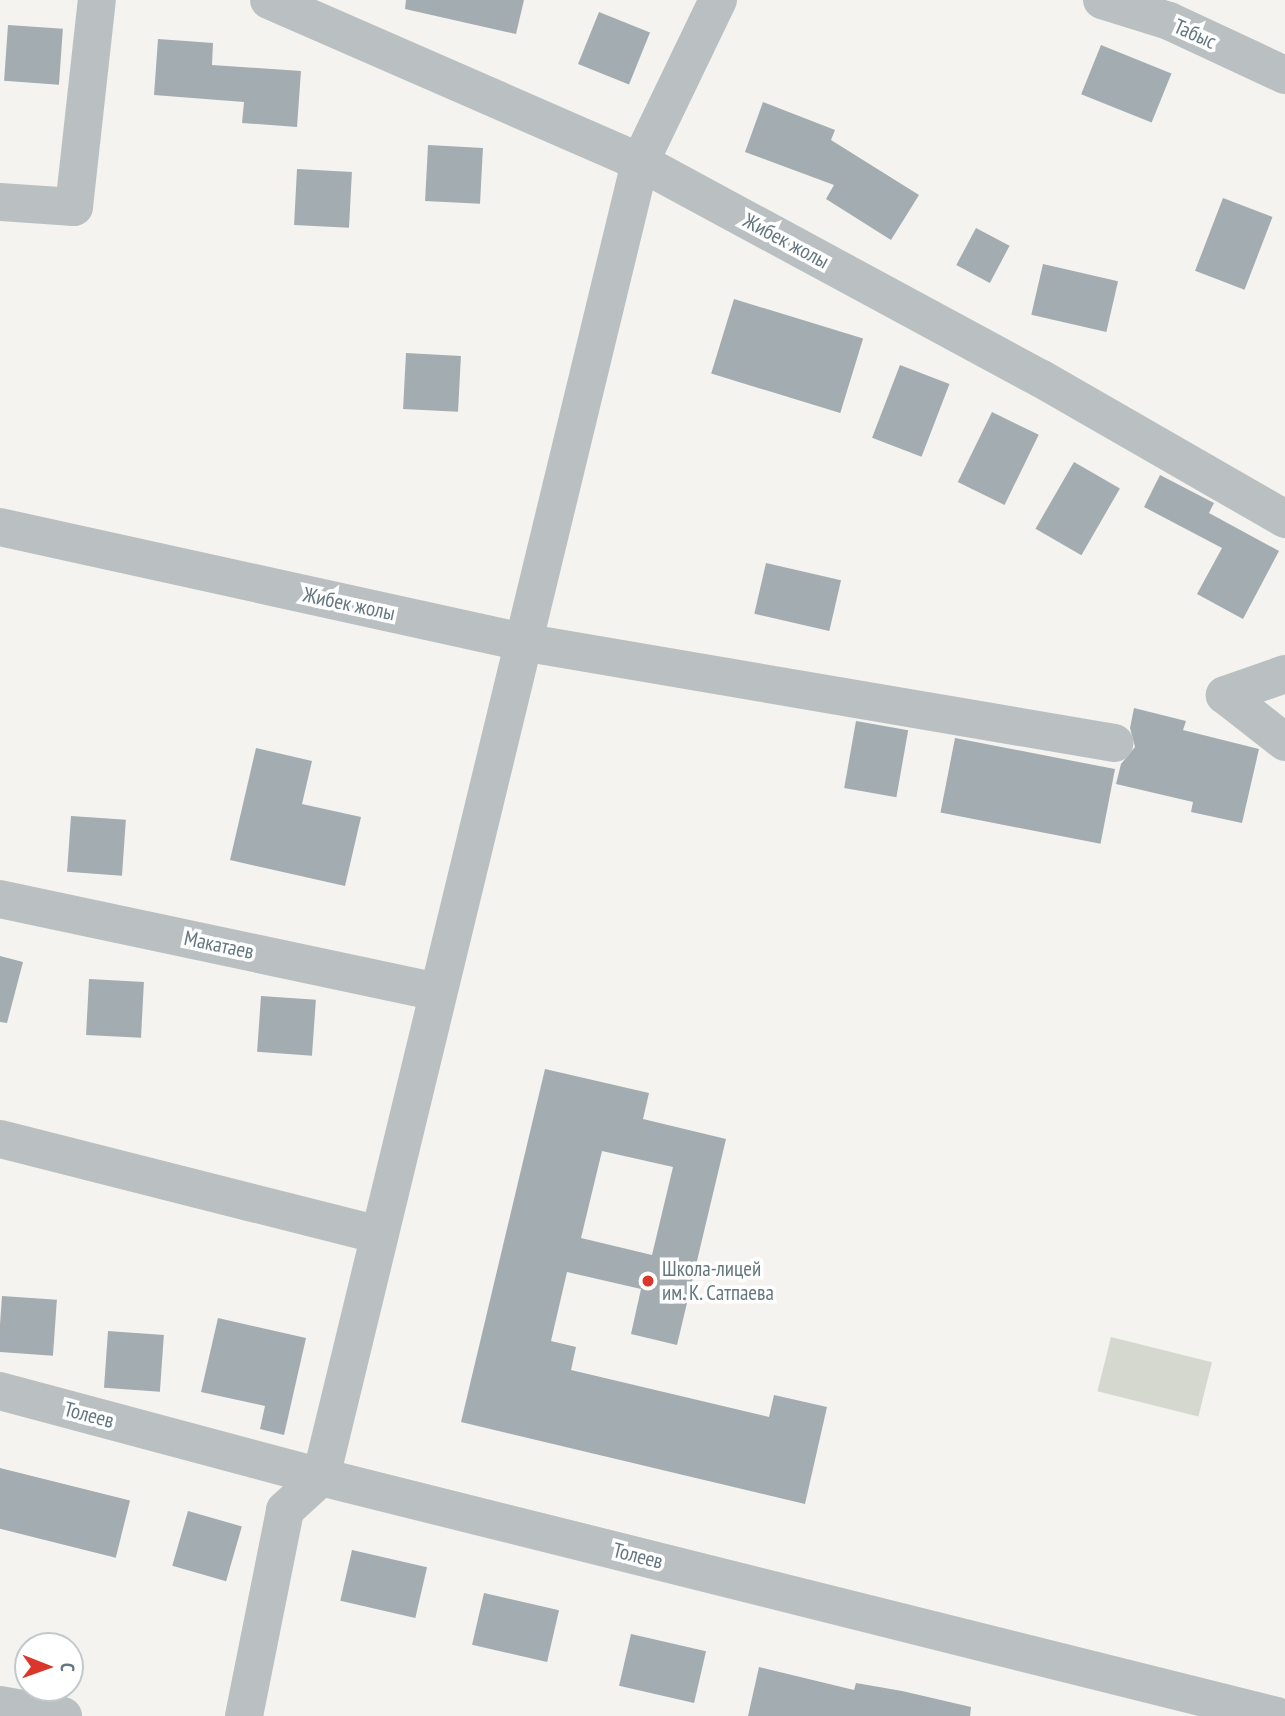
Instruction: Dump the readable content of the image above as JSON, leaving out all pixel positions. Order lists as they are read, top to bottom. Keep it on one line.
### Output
{"streets":{"street":["Табыс","Жибек жолы","Макатаев","Толеев"]},"places":["Школа-лицей им. К. Сатпаева"],"north":"right"}
